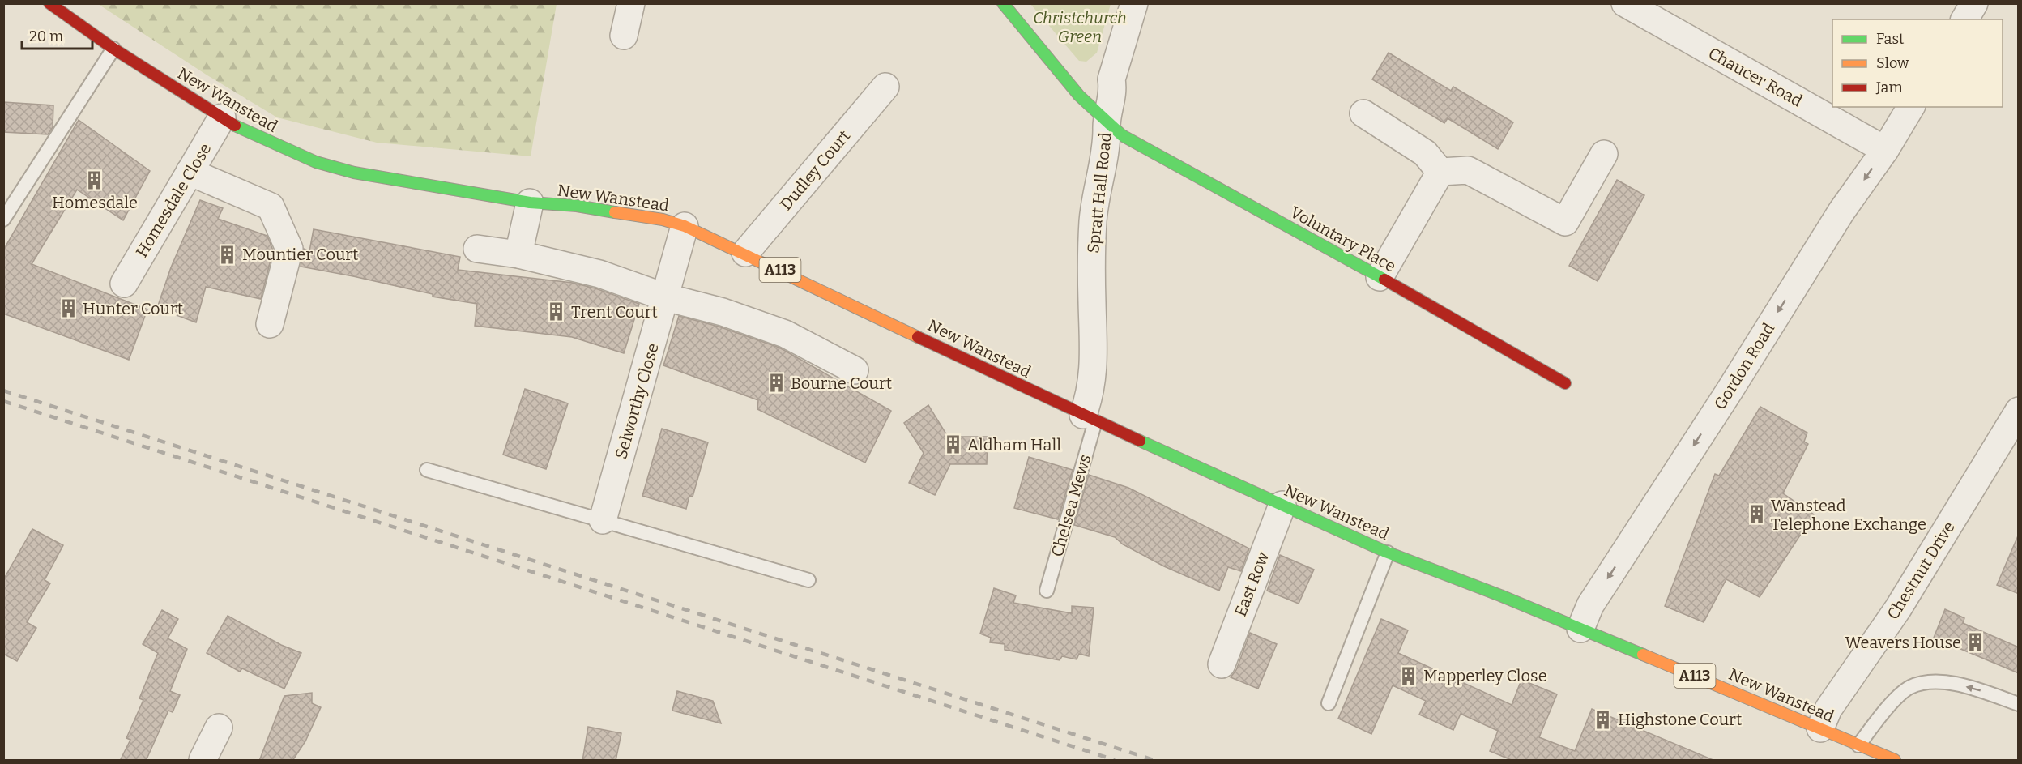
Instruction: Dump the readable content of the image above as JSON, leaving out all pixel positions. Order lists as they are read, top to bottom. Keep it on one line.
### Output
{"streets":{"main road":["New Wanstead","Voluntary Place","A113"],"street":["Chaucer Road","Dudley Court","Spratt Hall Road","Homesdale Close","Gordon Road","Selworthy Close","Chestnut Drive","East Row"],"lane":["Chelsea Mews"]},"crossings":[["Chaucer Road","Gordon Road"],["New Wanstead","Dudley Court"],["New Wanstead","Spratt Hall Road"],["New Wanstead","Homesdale Close"],["New Wanstead","Gordon Road"],["New Wanstead","Selworthy Close"],["New Wanstead","Chelsea Mews"],["New Wanstead","Chestnut Drive"],["New Wanstead","East Row"],["Spratt Hall Road","Voluntary Place"],["Spratt Hall Road","Chelsea Mews"]],"one_way":["Gordon Road"],"parks":["Christchurch Green"],"places":{"building":["Homesdale","Mountier Court","Hunter Court","Trent Court","Bourne Court","Aldham Hall","Wanstead Telephone Exchange","Weavers House","Mapperley Close","Highstone Court"]},"legend":["Fast","Slow","Jam"],"scale_bar":"20 m"}
